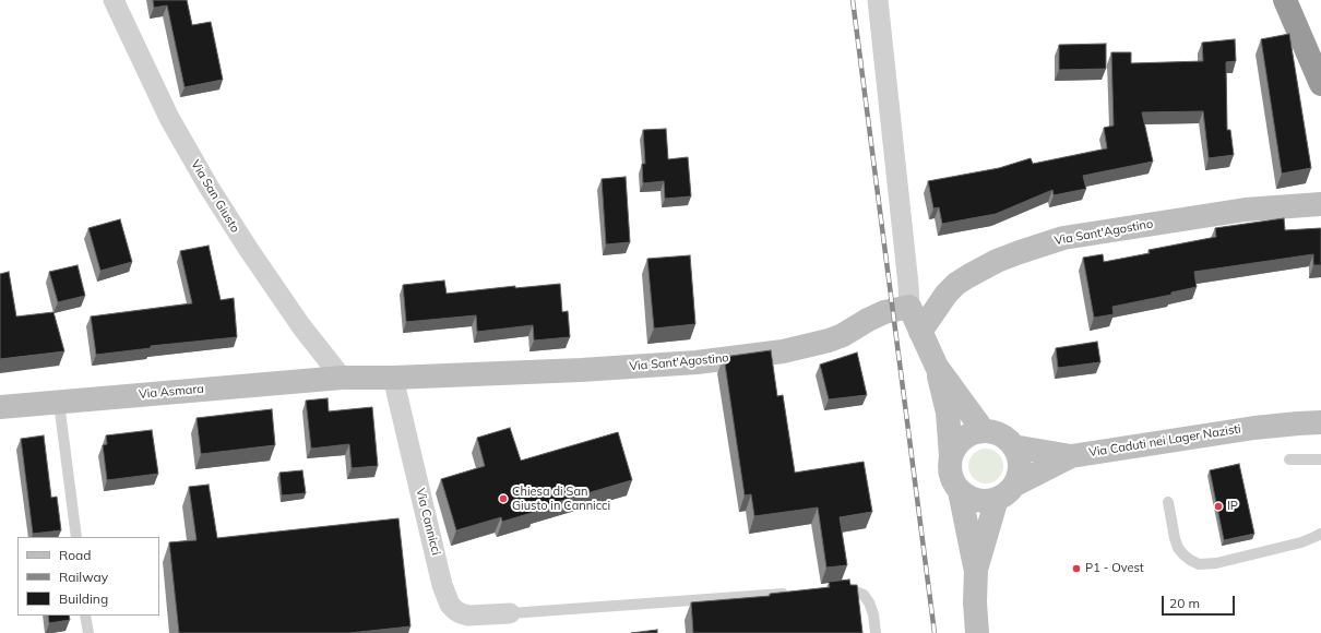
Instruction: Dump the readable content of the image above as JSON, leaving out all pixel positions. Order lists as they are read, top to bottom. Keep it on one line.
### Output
{"streets":{"street":["Via San Giusto","Via Sant'Agostino","Via Asmara","Via Caduti nei Lager Nazisti","Via Cannicci"]},"crossings":[["Via San Giusto","Via Sant'Agostino"],["Via San Giusto","Via Asmara"],["Via Sant'Agostino","Via Asmara"],["Via Sant'Agostino","Via Cannicci"]],"places":["Chiesa di San Giusto in Cannicci","IP","P1 - Ovest"],"legend":["Road","Railway","Building"],"scale_bar":"20 m"}
